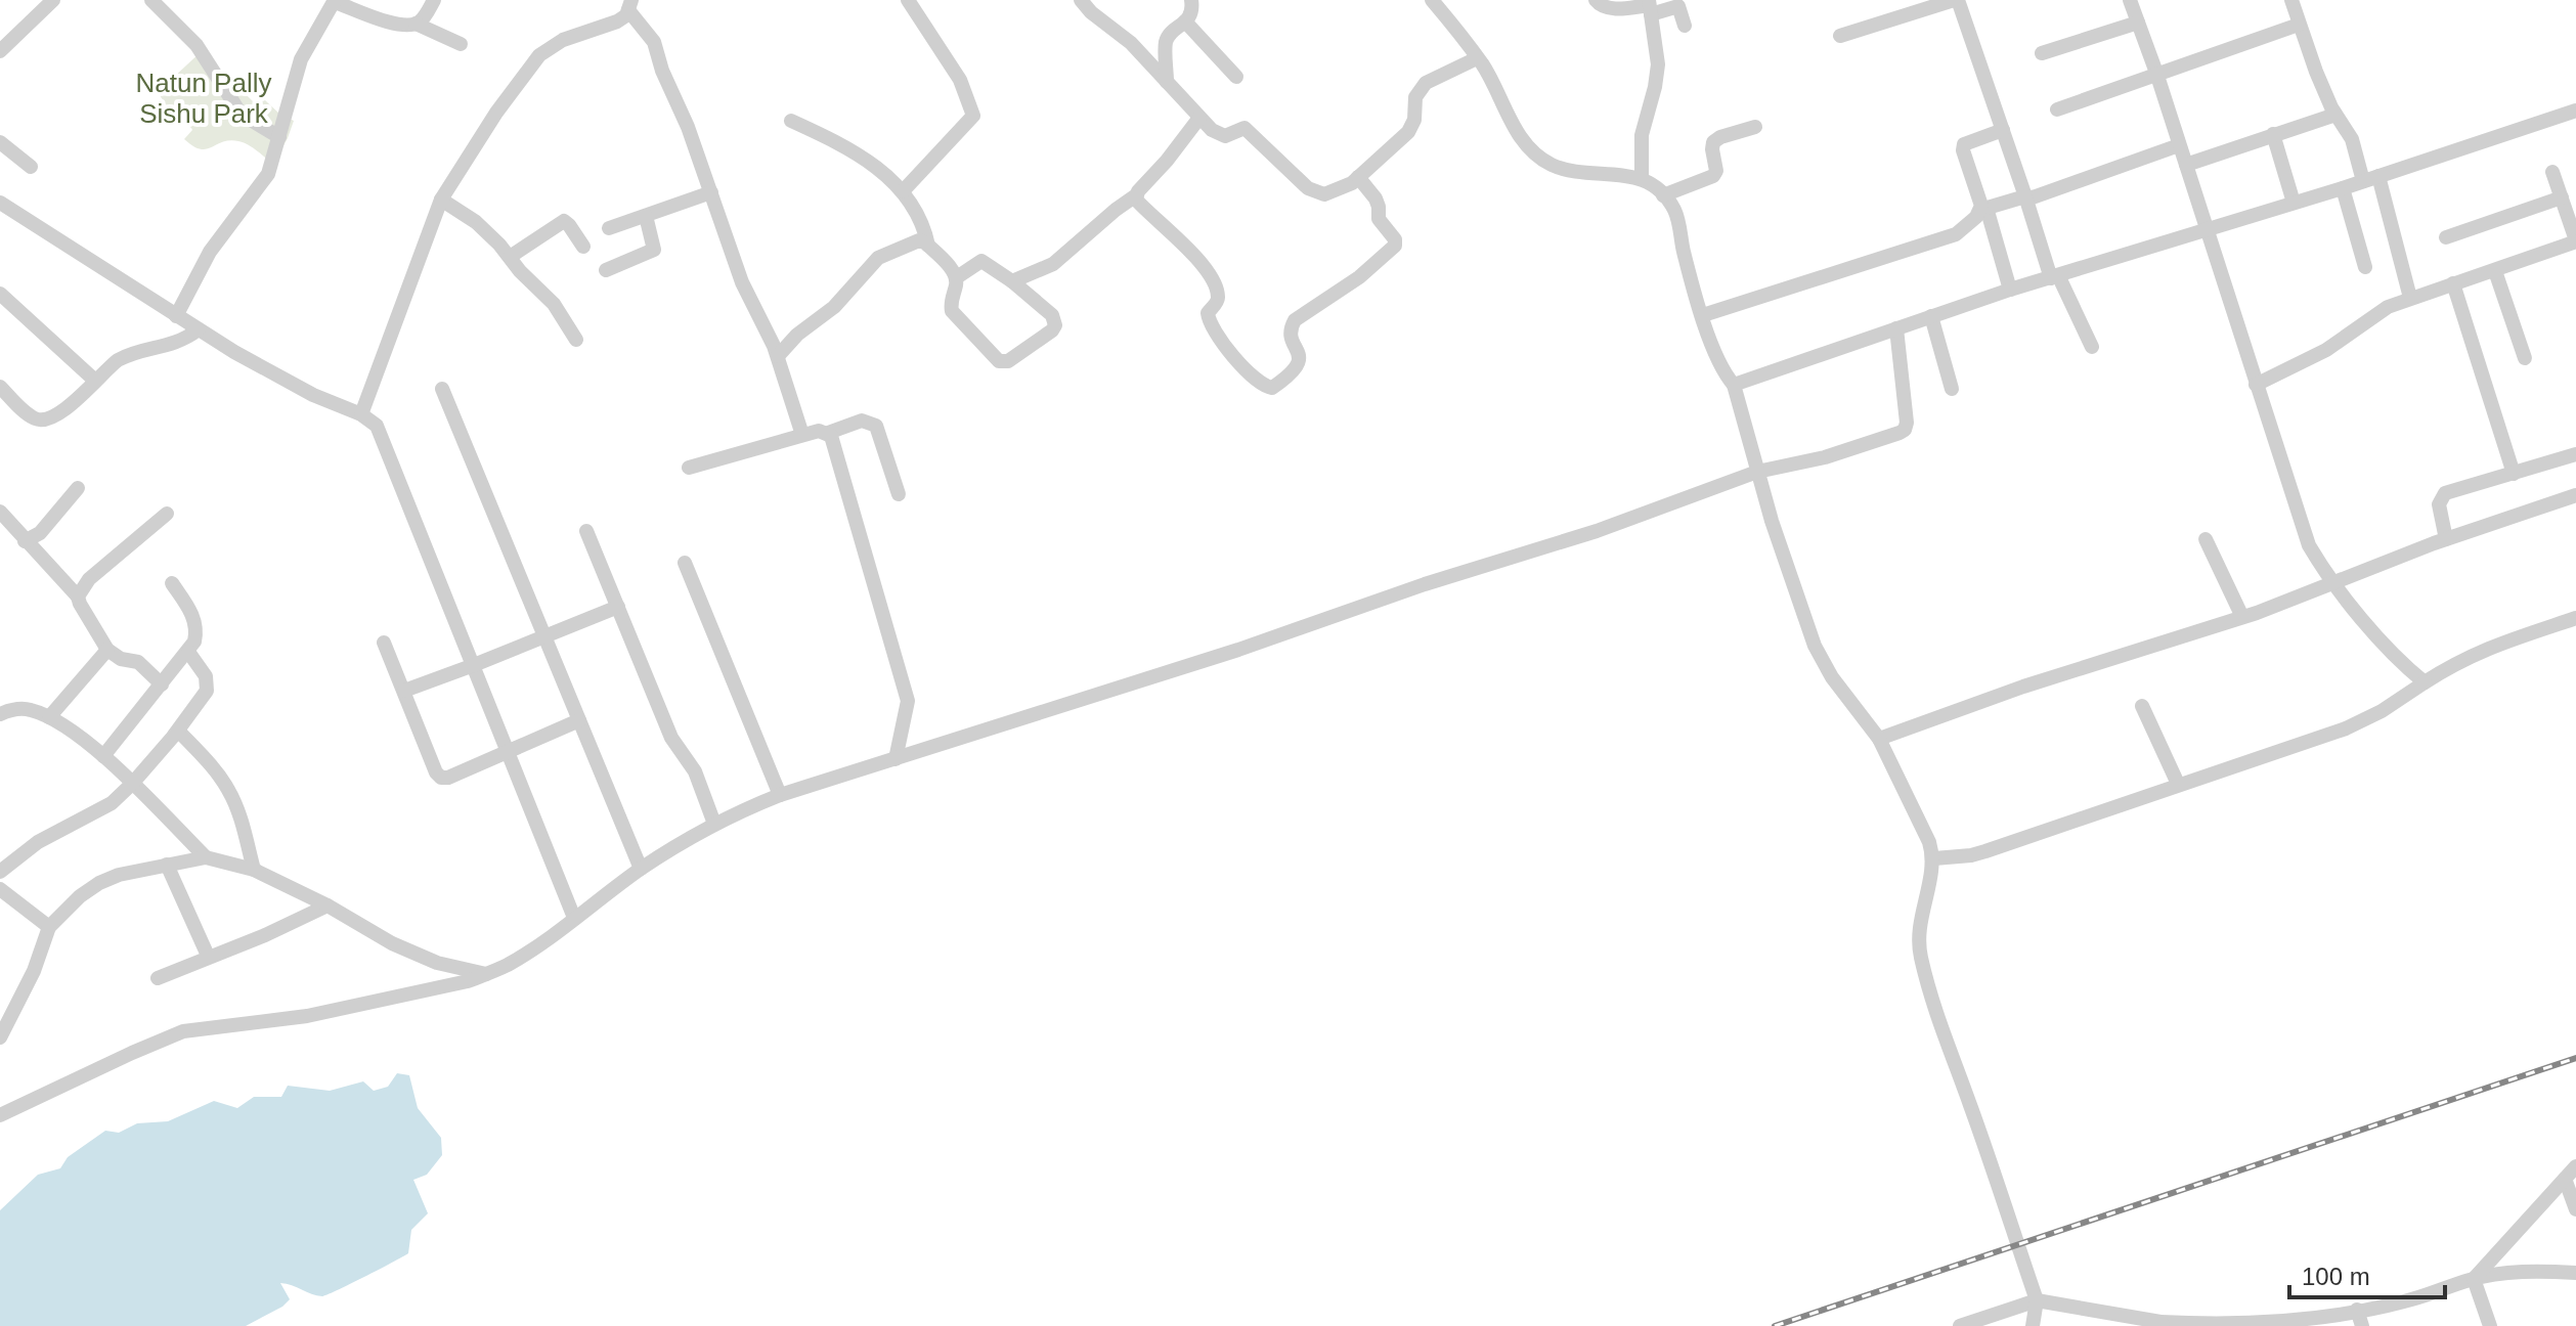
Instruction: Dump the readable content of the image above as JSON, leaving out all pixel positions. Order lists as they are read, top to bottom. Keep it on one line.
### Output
{"parks":["Natun Pally Sishu Park"],"scale_bar":"100 m"}
